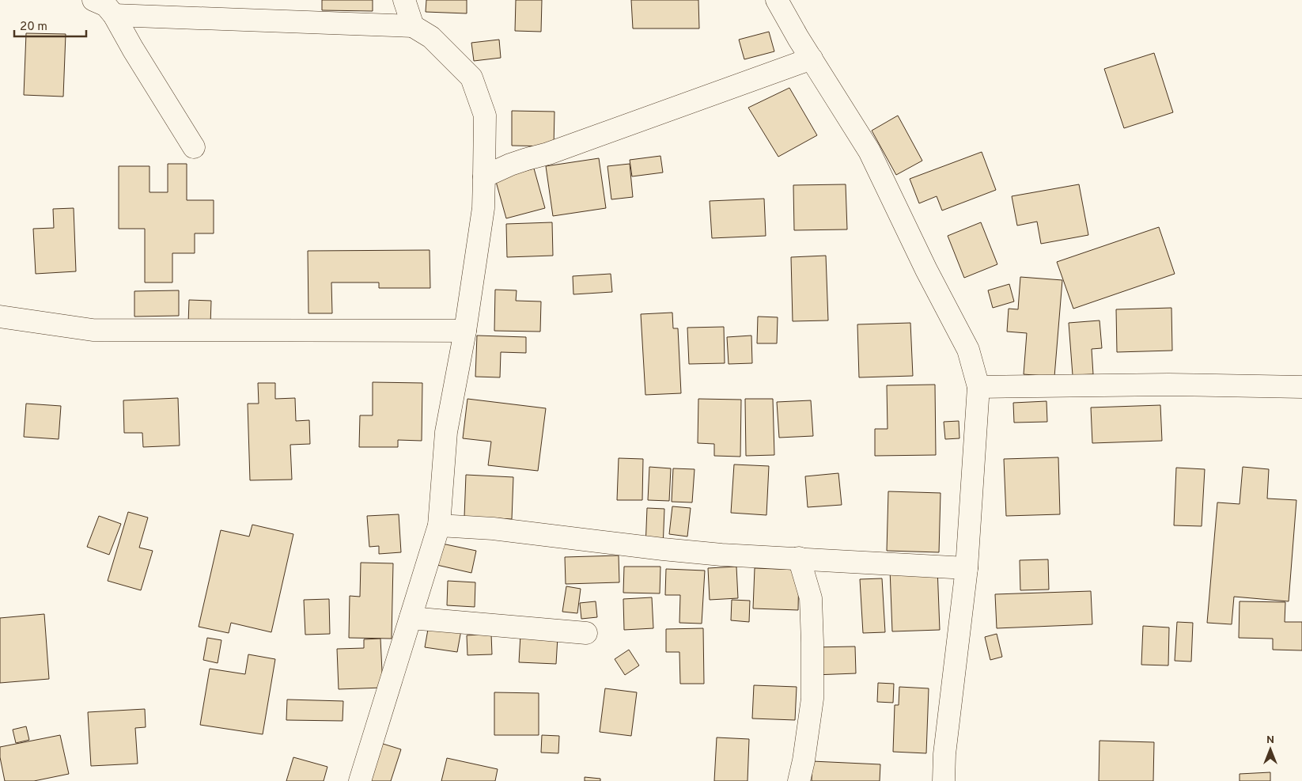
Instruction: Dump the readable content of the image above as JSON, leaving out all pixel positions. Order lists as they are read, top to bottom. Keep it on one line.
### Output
{"scale_bar":"20 m","north":"top"}
